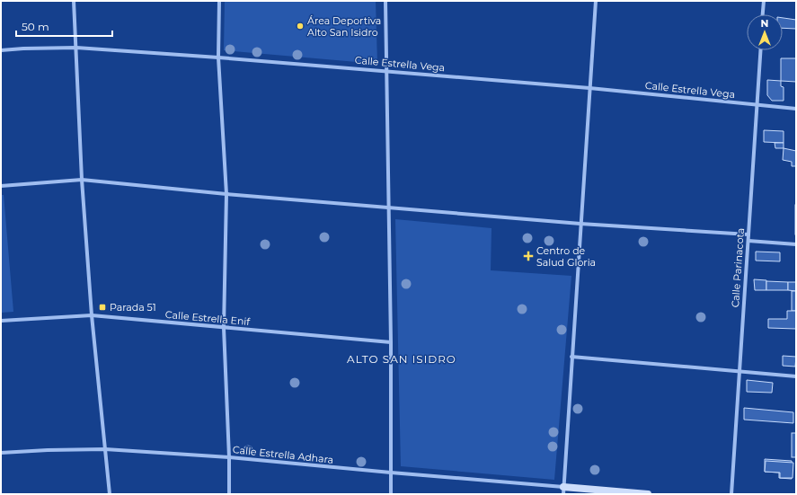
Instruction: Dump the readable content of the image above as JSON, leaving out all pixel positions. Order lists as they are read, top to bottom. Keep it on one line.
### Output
{"streets":{"street":["Calle Estrella Vega","Calle Parinacota","Calle Estrella Enif","Calle Estrella Adhara"]},"crossings":[["Calle Estrella Vega","Calle Parinacota"]],"districts":["ALTO SAN ISIDRO"],"places":{"other":["Área Deportiva Alto San Isidro"],"health":["Centro de Salud Gloria"],"transit":["Parada 51"]},"scale_bar":"50 m","north":"top"}
